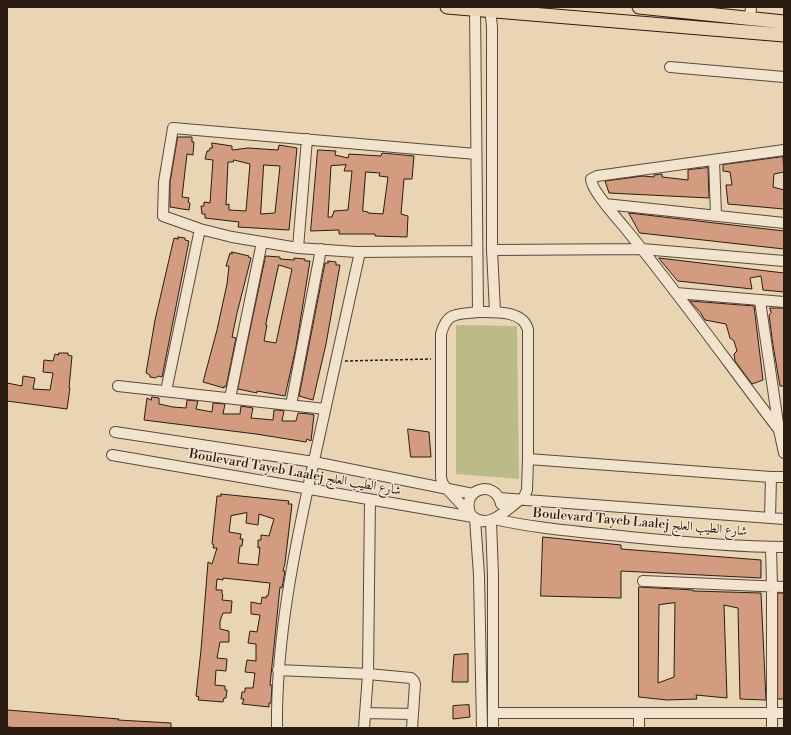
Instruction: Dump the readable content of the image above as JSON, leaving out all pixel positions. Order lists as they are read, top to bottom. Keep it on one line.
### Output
{"streets":{"street":["Boulevard Tayeb Laalej شارع الطيب العلج"]}}
